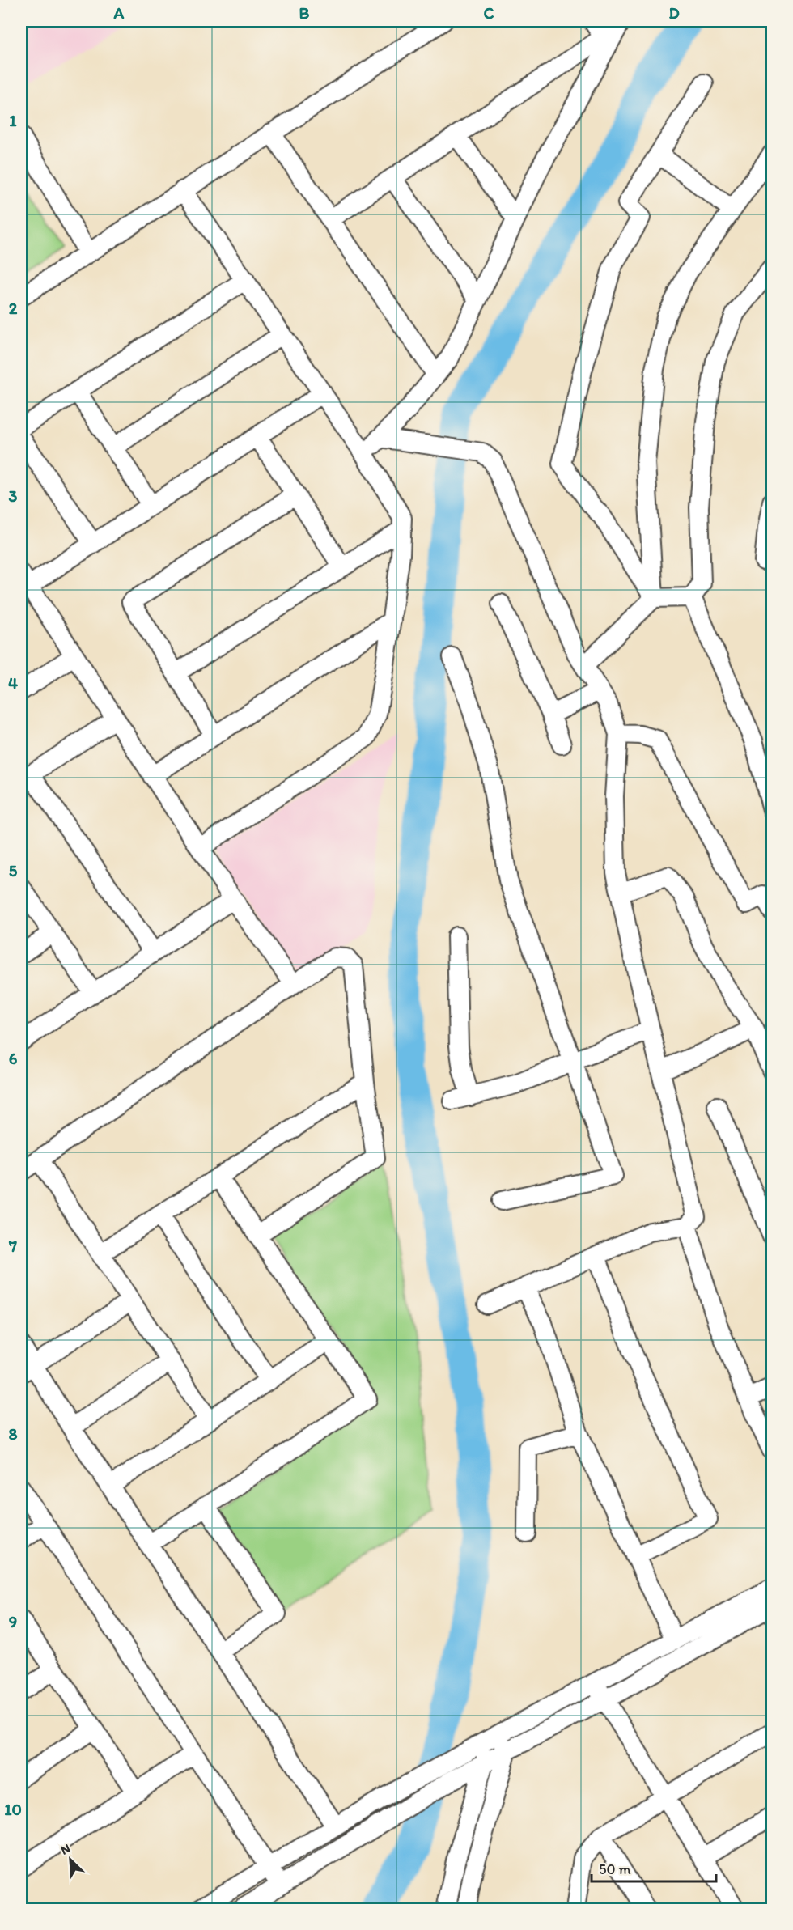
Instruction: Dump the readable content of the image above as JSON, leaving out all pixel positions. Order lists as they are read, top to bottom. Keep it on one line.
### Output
{"scale_bar":"50 m","north":"top left","grid":{"columns":["A","B","C","D"],"rows":["1","2","3","4","5","6","7","8","9","10"]}}
